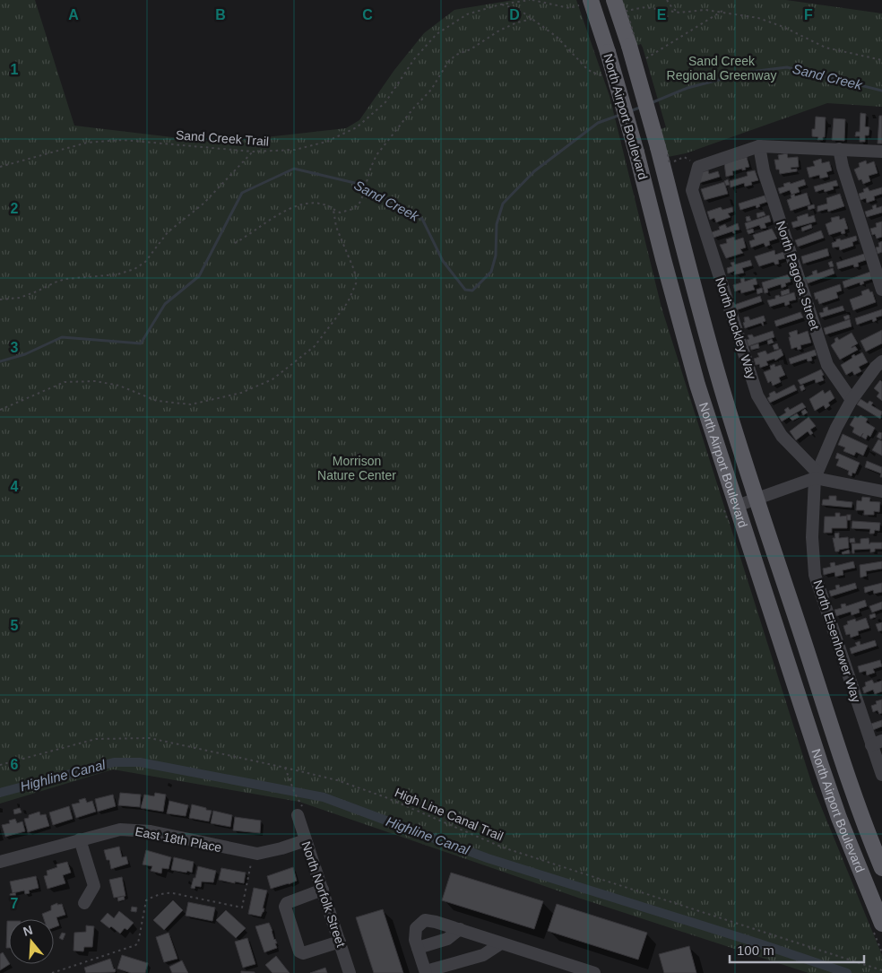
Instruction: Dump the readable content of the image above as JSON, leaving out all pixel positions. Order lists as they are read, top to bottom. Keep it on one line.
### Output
{"streets":{"main road":["North Airport Boulevard"],"street":["North Pagosa Street","North Buckley Way","North Eisenhower Way","East 18th Place","North Norfolk Street"],"path":["Sand Creek Trail","High Line Canal Trail"]},"crossings":[["North Pagosa Street","North Eisenhower Way"],["North Buckley Way","North Eisenhower Way"],["East 18th Place","North Norfolk Street"]],"water":["Sand Creek","Highline Canal"],"parks":["Sand Creek Regional Greenway","Morrison Nature Center"],"scale_bar":"100 m","north":"top","grid":{"columns":["A","B","C","D","E","F"],"rows":["1","2","3","4","5","6","7"]}}
